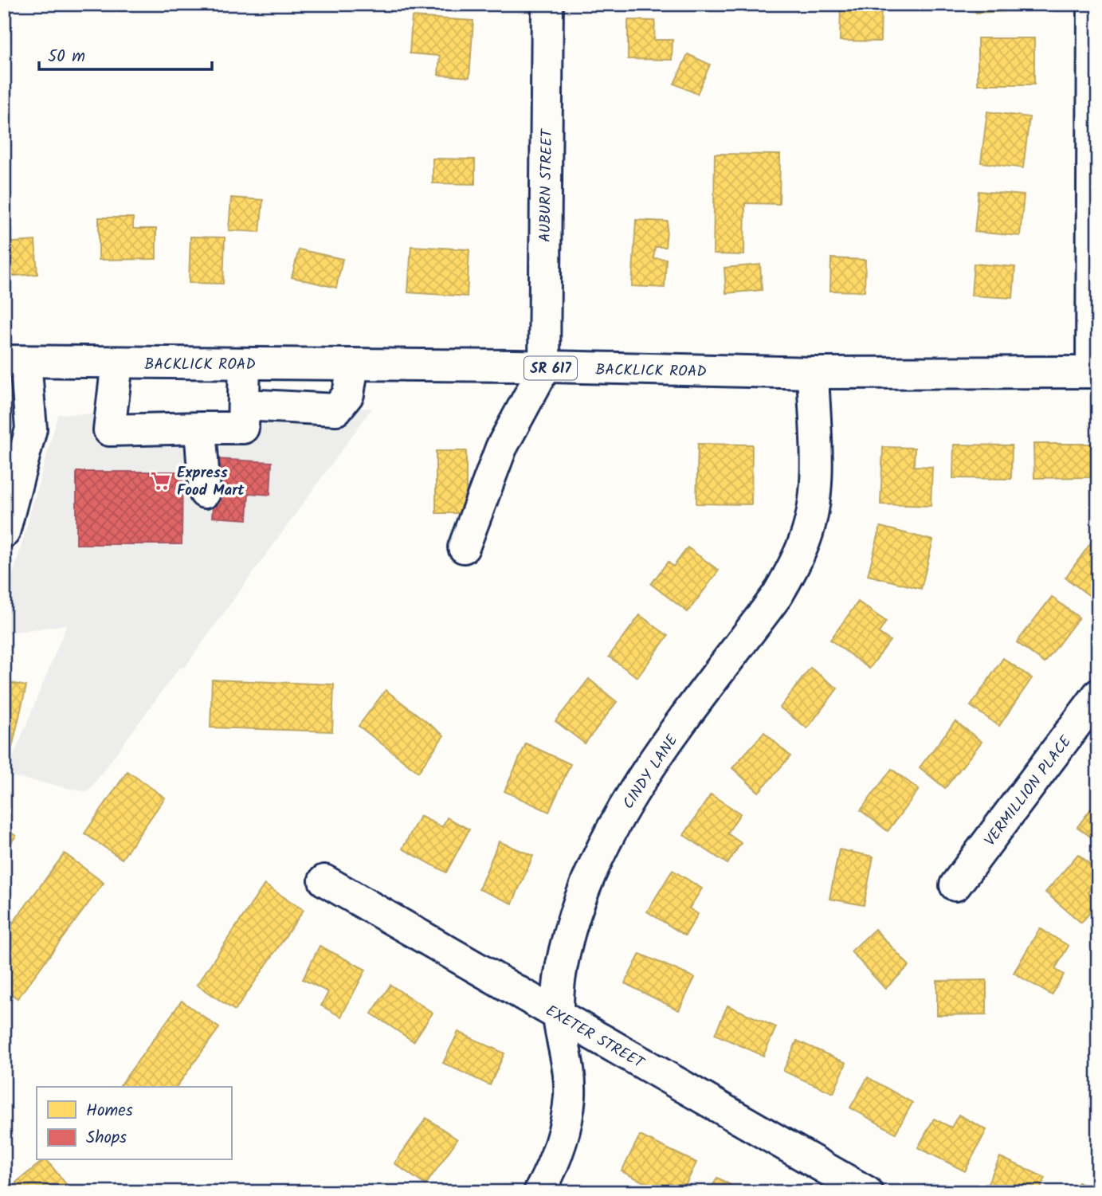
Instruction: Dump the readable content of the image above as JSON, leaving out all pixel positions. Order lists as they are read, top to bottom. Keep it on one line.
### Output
{"streets":{"street":["AUBURN STREET","BACKLICK ROAD","SR 617","CINDY LANE","VERMILLION PLACE","EXETER STREET"]},"crossings":[["AUBURN STREET","BACKLICK ROAD"],["BACKLICK ROAD","CINDY LANE"],["CINDY LANE","EXETER STREET"]],"places":{"supermarket":["Express Food Mart"]},"legend":["Homes","Shops"],"scale_bar":"50 m"}
